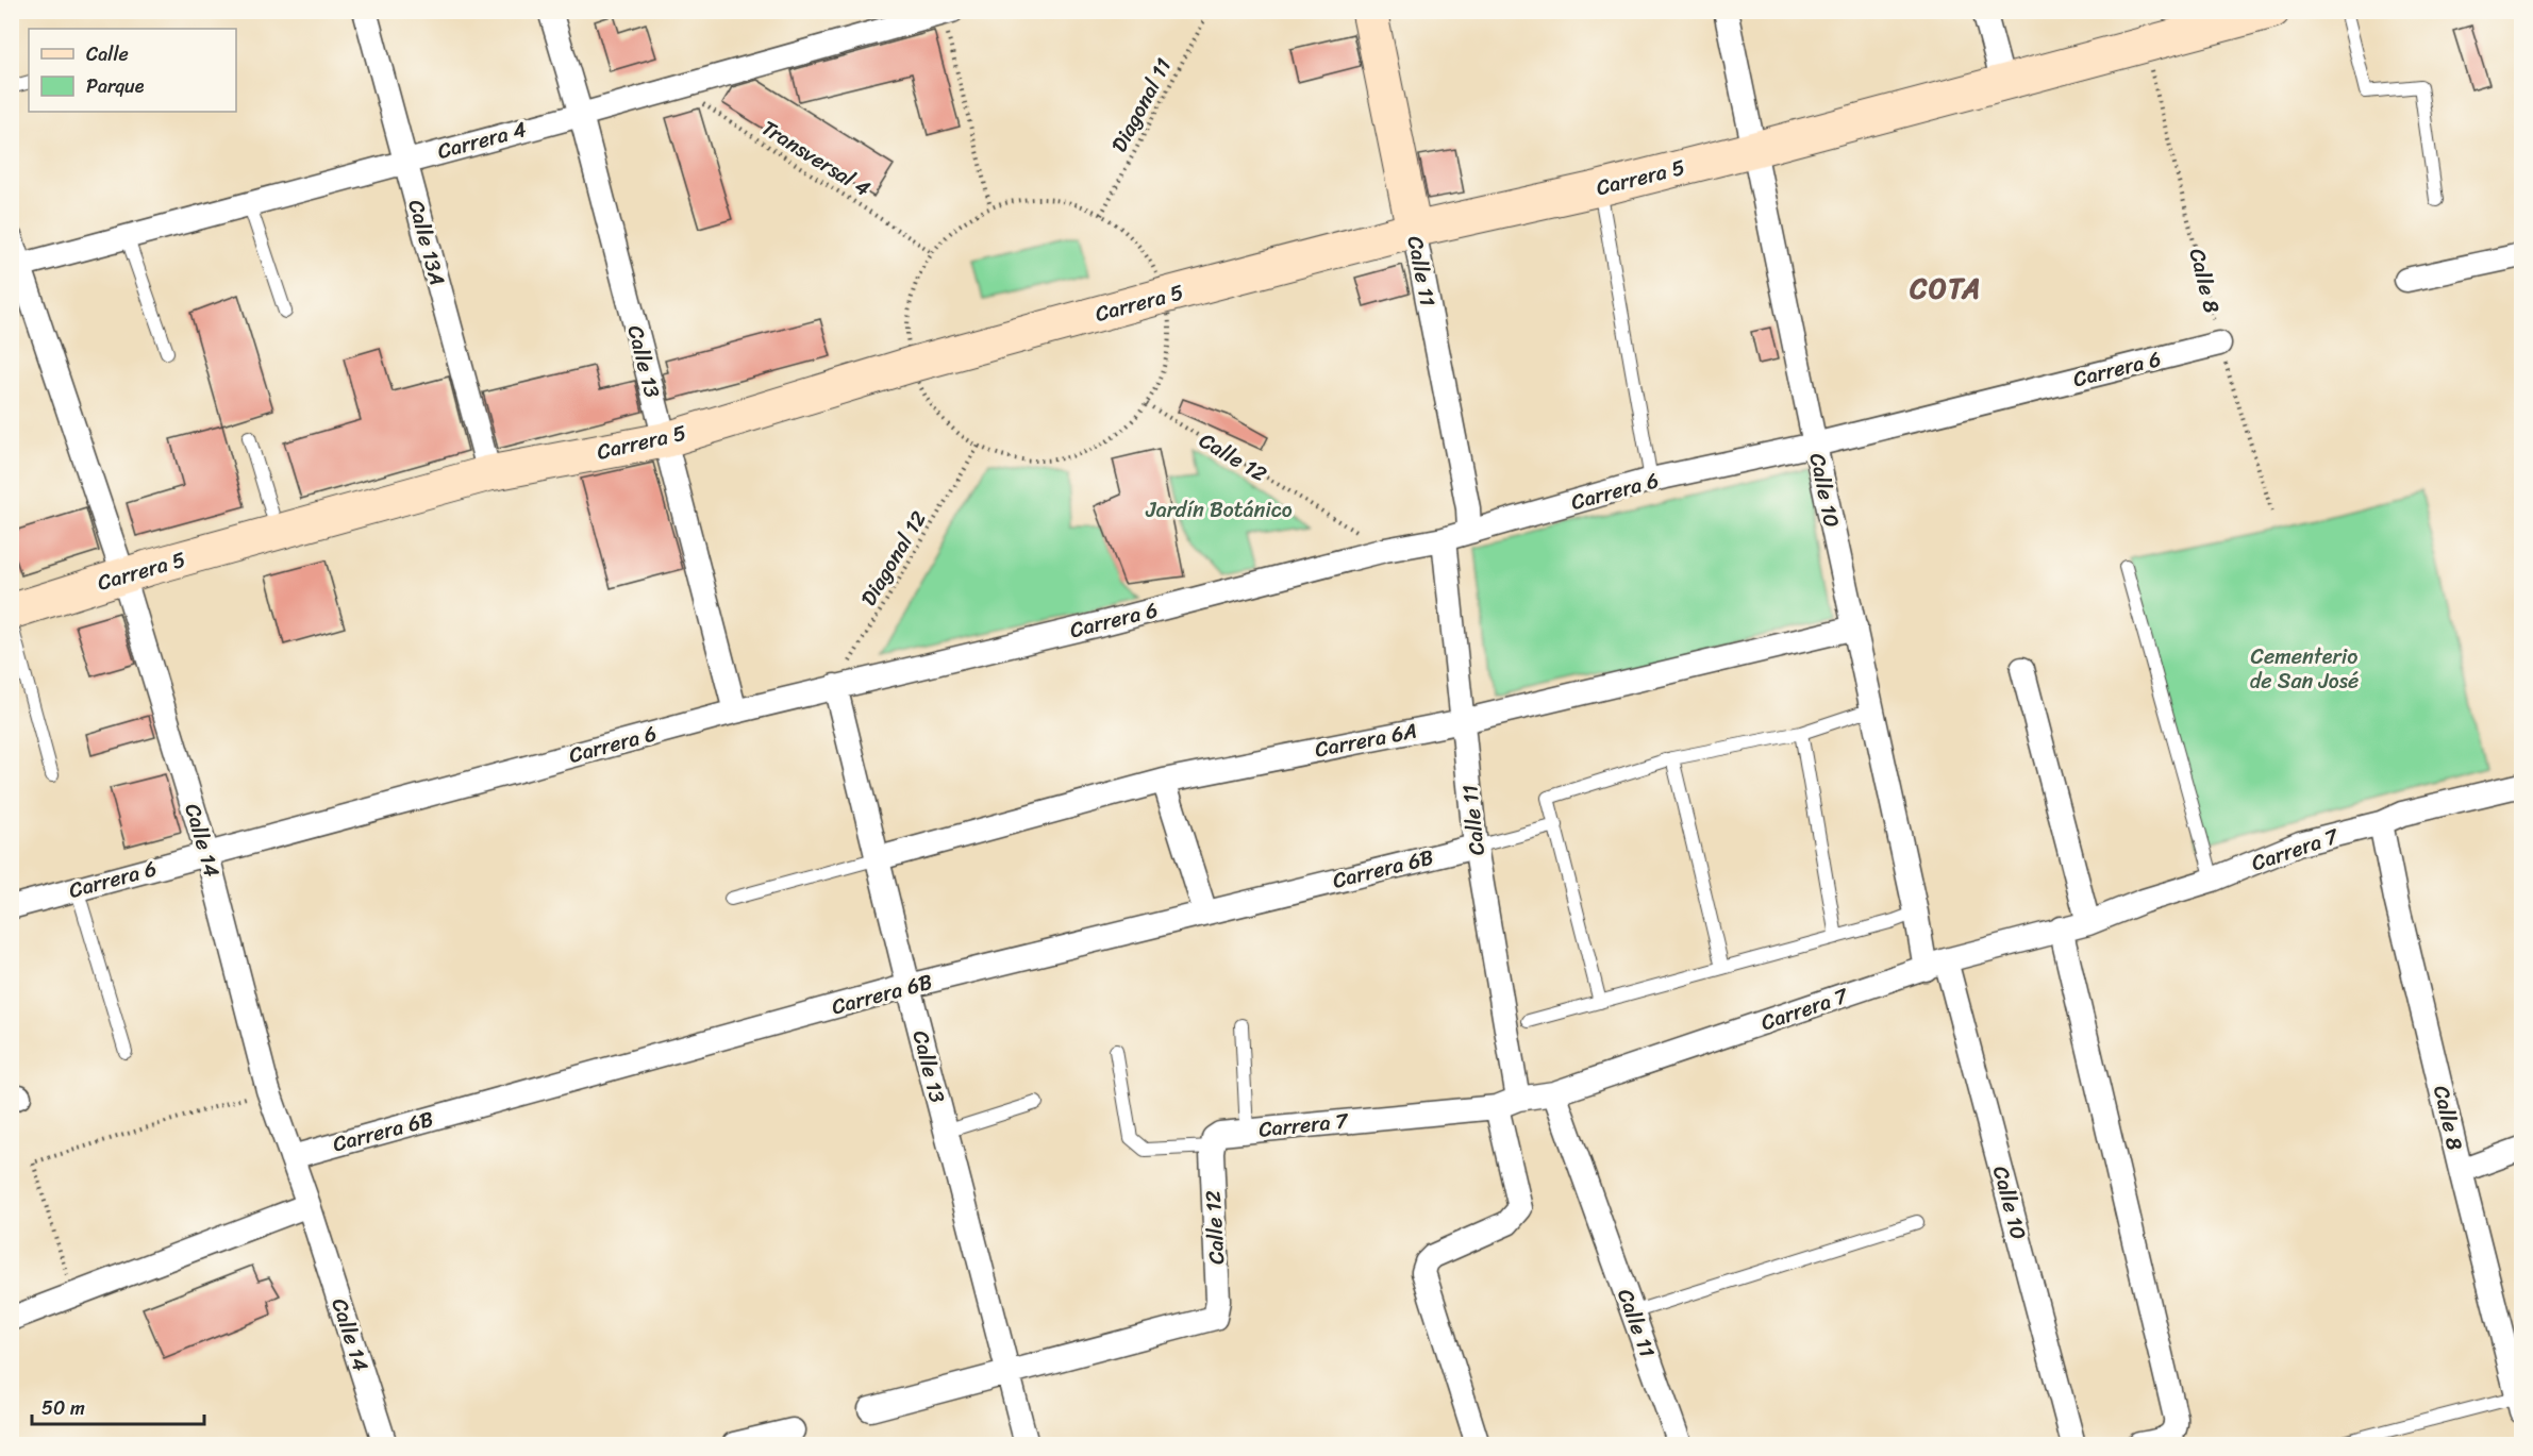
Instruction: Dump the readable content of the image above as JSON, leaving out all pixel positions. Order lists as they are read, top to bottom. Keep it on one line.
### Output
{"streets":{"main road":["Carrera 5","Calle 11"],"street":["Carrera 4","Calle 13A","Calle 8","Calle 13","Carrera 6","Calle 12","Calle 10","Carrera 6A","Calle 14","Carrera 7","Carrera 6B"],"path":["Diagonal 11","Transversal 4","Diagonal 12"]},"crossings":[["Carrera 4","Transversal 4"],["Carrera 4","Calle 13A"],["Carrera 4","Calle 13"],["Carrera 4","Calle 14"],["Carrera 5","Calle 13A"],["Carrera 5","Calle 11"],["Carrera 5","Calle 8"],["Carrera 5","Calle 13"],["Carrera 5","Calle 10"],["Carrera 5","Calle 14"],["Calle 11","Carrera 6"],["Calle 11","Carrera 6A"],["Calle 11","Carrera 7"],["Calle 11","Carrera 6B"],["Calle 8","Carrera 6"],["Calle 8","Carrera 7"],["Calle 13","Carrera 6"],["Calle 13","Calle 12"],["Calle 13","Diagonal 12"],["Calle 13","Carrera 6A"],["Calle 13","Carrera 6B"],["Carrera 6","Calle 12"],["Carrera 6","Calle 10"],["Carrera 6","Diagonal 12"],["Carrera 6","Calle 14"],["Calle 12","Carrera 7"],["Calle 10","Carrera 6A"],["Calle 10","Carrera 7"],["Calle 14","Carrera 6B"]],"districts":["COTA"],"parks":["Jardín Botánico","Cementerio de San José"],"legend":["Calle","Parque"],"scale_bar":"50 m"}
